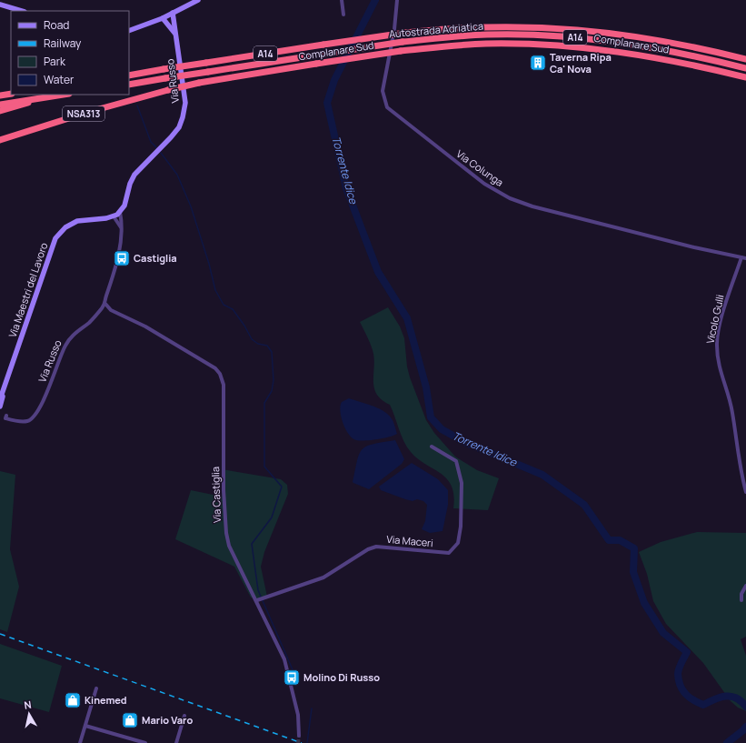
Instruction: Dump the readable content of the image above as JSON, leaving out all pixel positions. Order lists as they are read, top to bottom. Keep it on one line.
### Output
{"streets":{"highway":["Autostrada Adriatica","A14","Complanare Sud","NSA313"],"street":["Via Russo","Via Colunga","Via Maestri del Lavoro","Vicolo Gulli","Via Castiglia","Via Maceri"]},"crossings":[["Via Russo","Via Maestri del Lavoro"],["Via Russo","Via Castiglia"],["Via Colunga","Vicolo Gulli"],["Via Castiglia","Via Maceri"]],"water":["Torrente Idice"],"places":{"building":["Taverna Ripa Ca' Nova"],"bus stop":["Castiglia","Molino Di Russo"],"shop":["Kinemed","Mario Varo"]},"legend":["Road","Railway","Park","Water"],"north":"top"}
